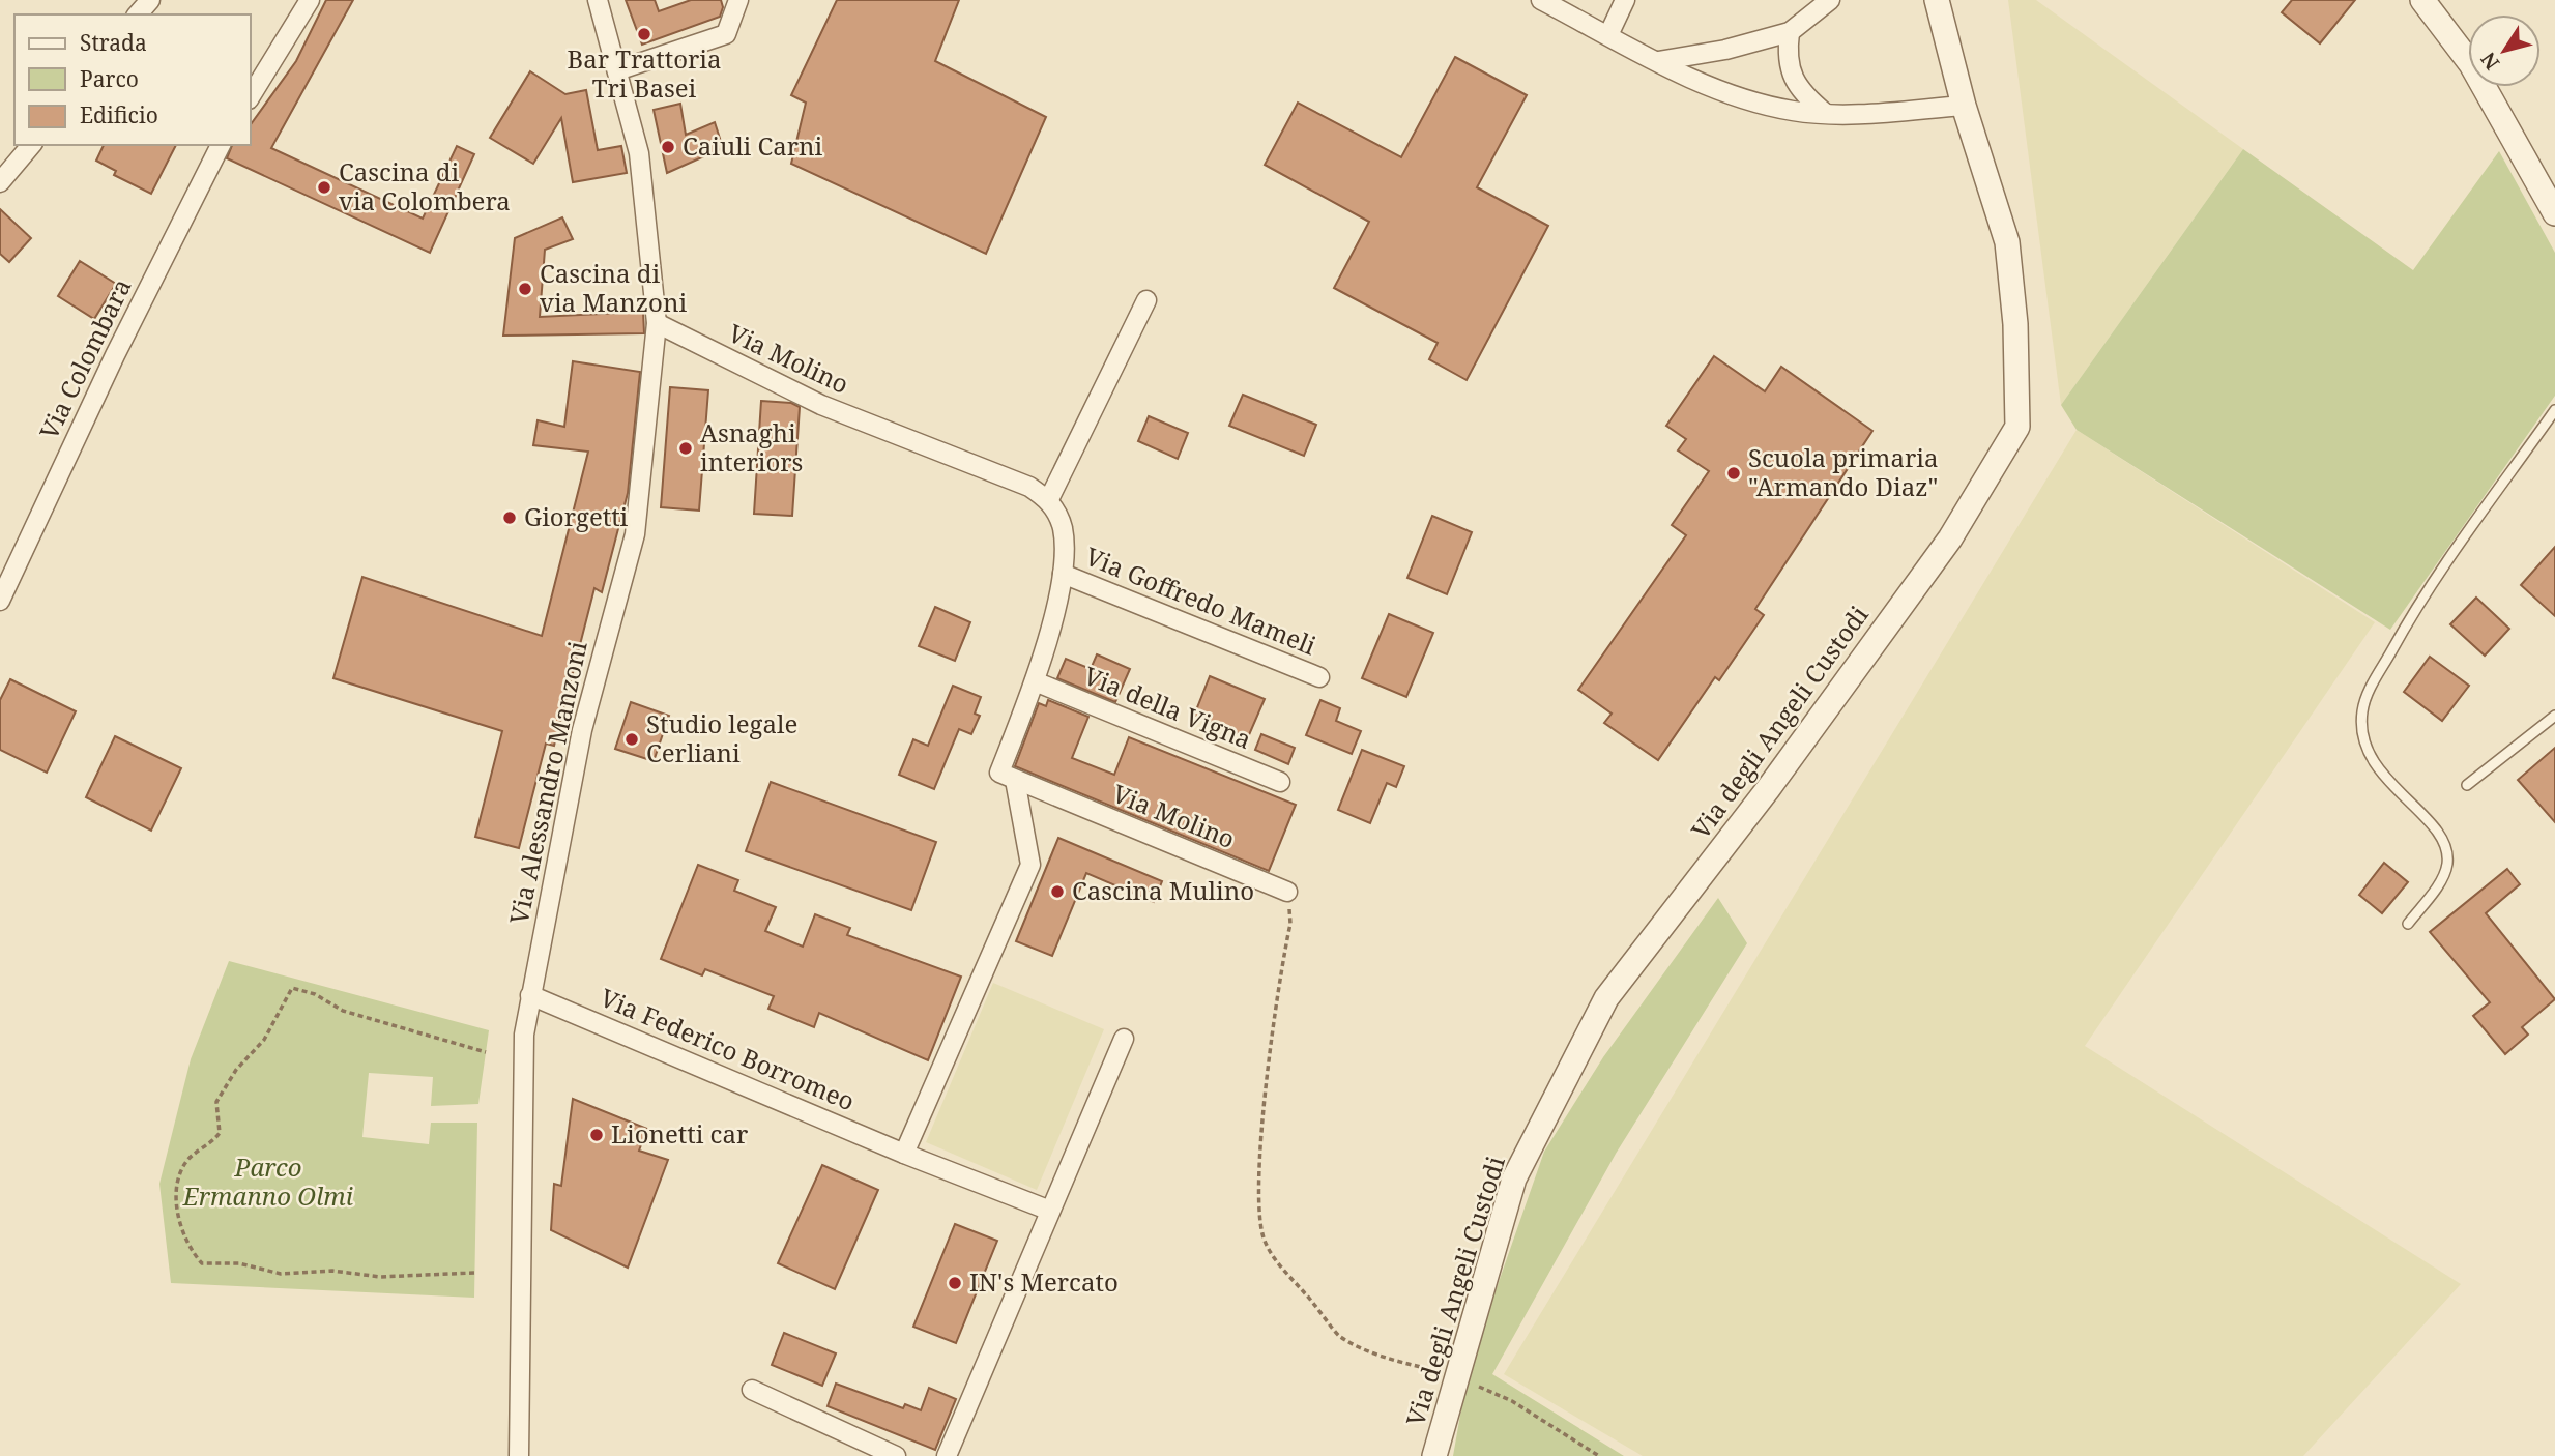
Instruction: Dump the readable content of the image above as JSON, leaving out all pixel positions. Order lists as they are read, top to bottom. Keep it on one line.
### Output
{"streets":{"street":["Via Colombara","Via Molino","Via Goffredo Mameli","Via della Vigna","Via degli Angeli Custodi","Via Alessandro Manzoni","Via Federico Borromeo"]},"crossings":[["Via Molino","Via Alessandro Manzoni"],["Via Alessandro Manzoni","Via Federico Borromeo"]],"parks":["Parco Ermanno Olmi"],"places":["Bar Trattoria Tri Basei","Caiuli Carni","Cascina di via Colombera","Cascina di via Manzoni","Asnaghi interiors","Scuola primaria \"Armando Diaz\"","Giorgetti","Studio legale Cerliani","Cascina Mulino","Lionetti car","IN's Mercato"],"legend":["Strada","Parco","Edificio"],"north":"bottom left"}
